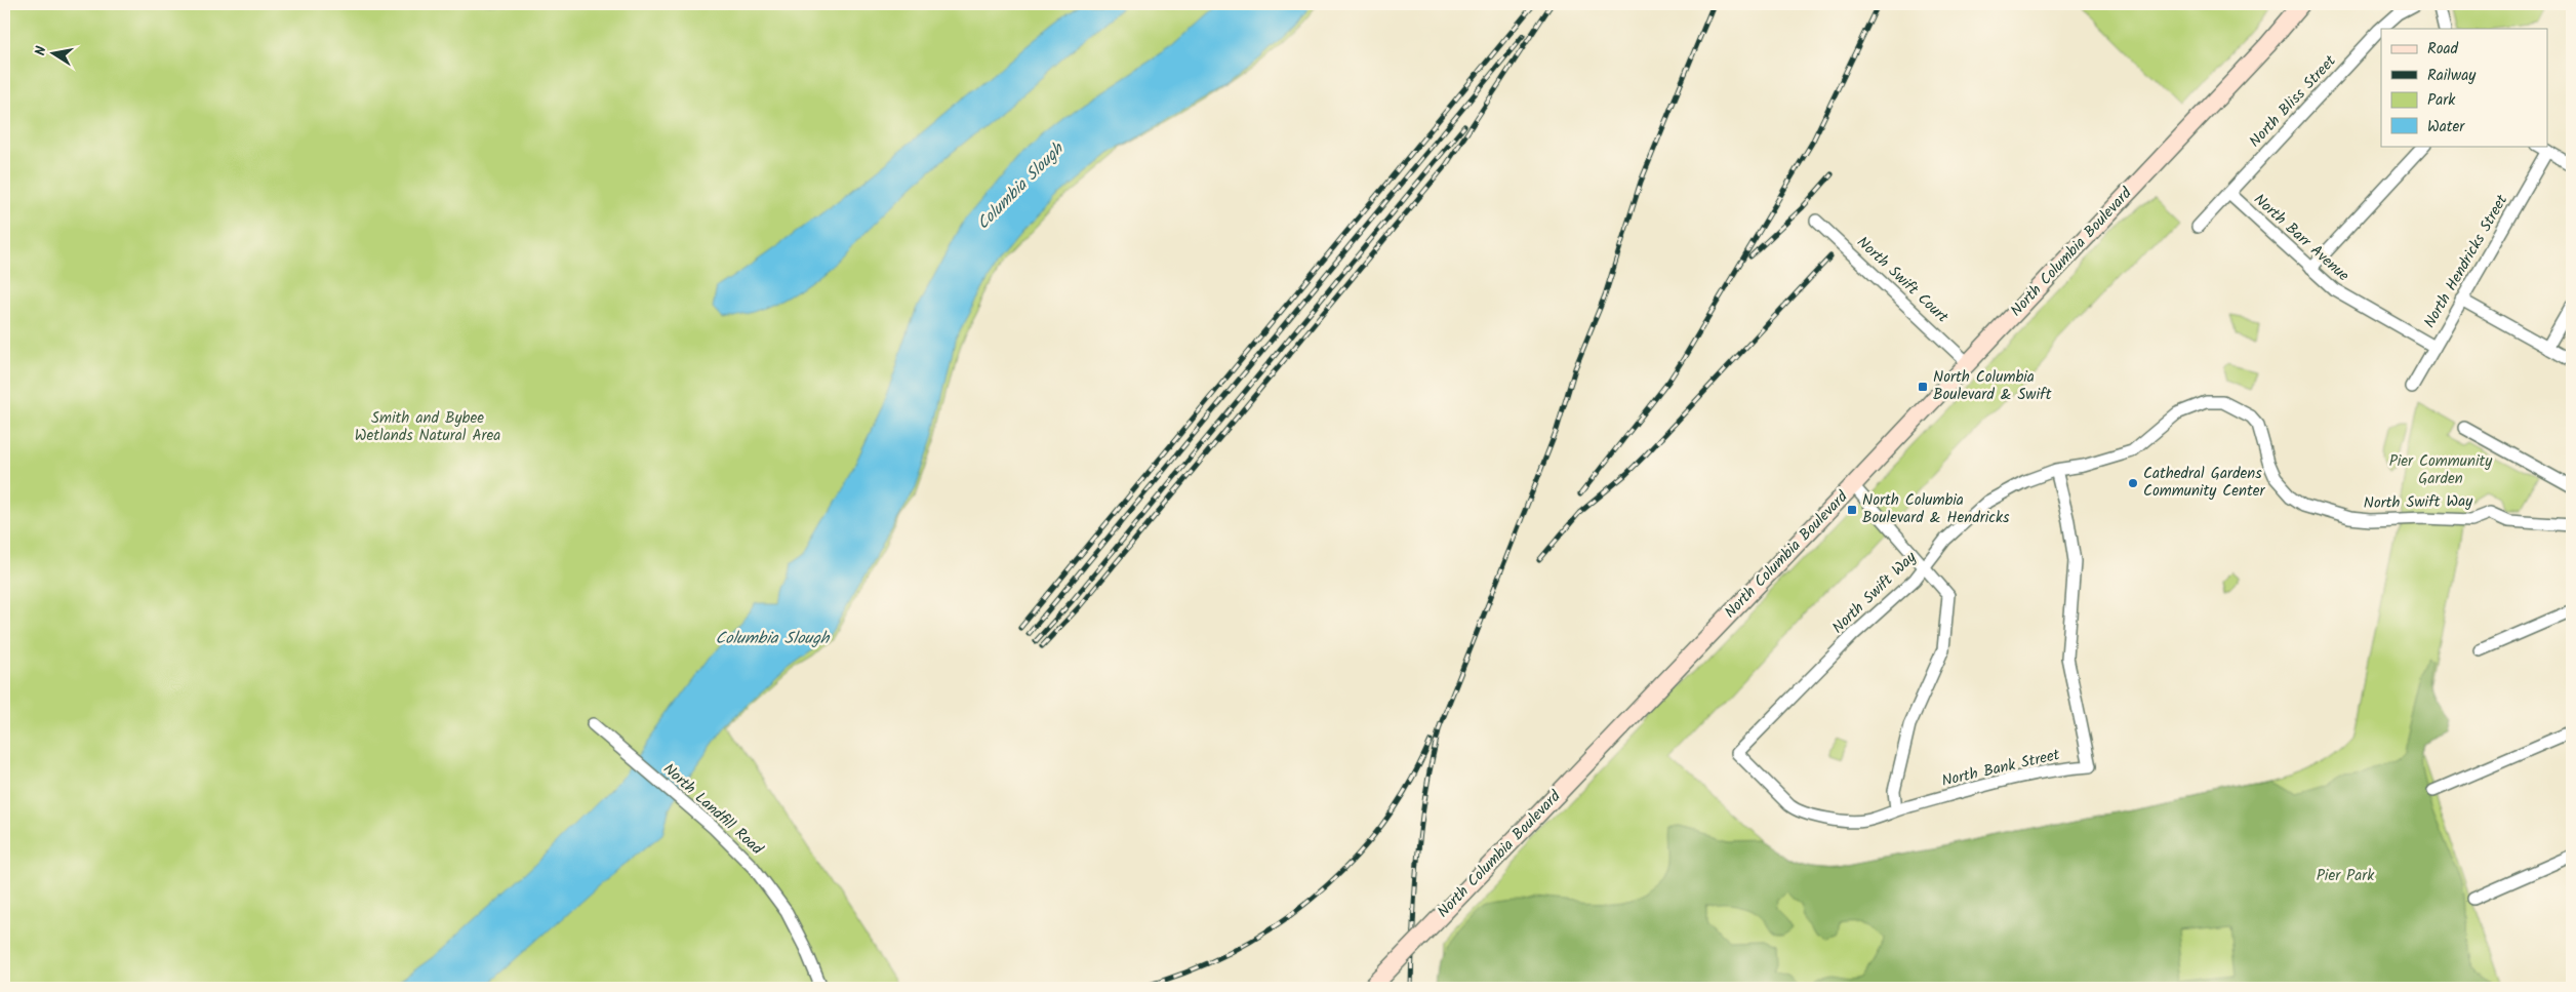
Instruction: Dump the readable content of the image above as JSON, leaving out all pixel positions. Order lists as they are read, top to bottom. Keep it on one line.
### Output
{"streets":{"main road":["North Columbia Boulevard"],"street":["North Bliss Street","North Barr Avenue","North Hendricks Street","North Swift Court","North Swift Way","North Bank Street","North Landfill Road"]},"crossings":[["North Bliss Street","North Barr Avenue"],["North Barr Avenue","North Hendricks Street"],["North Columbia Boulevard","North Swift Court"],["North Swift Way","North Bank Street"]],"water":["Columbia Slough"],"parks":["Smith and Bybee Wetlands Natural Area","Pier Community Garden","Pier Park"],"places":{"transit":["North Columbia Boulevard & Swift","North Columbia Boulevard & Hendricks"],"other":["Cathedral Gardens Community Center"]},"legend":["Road","Railway","Park","Water"],"north":"left"}
